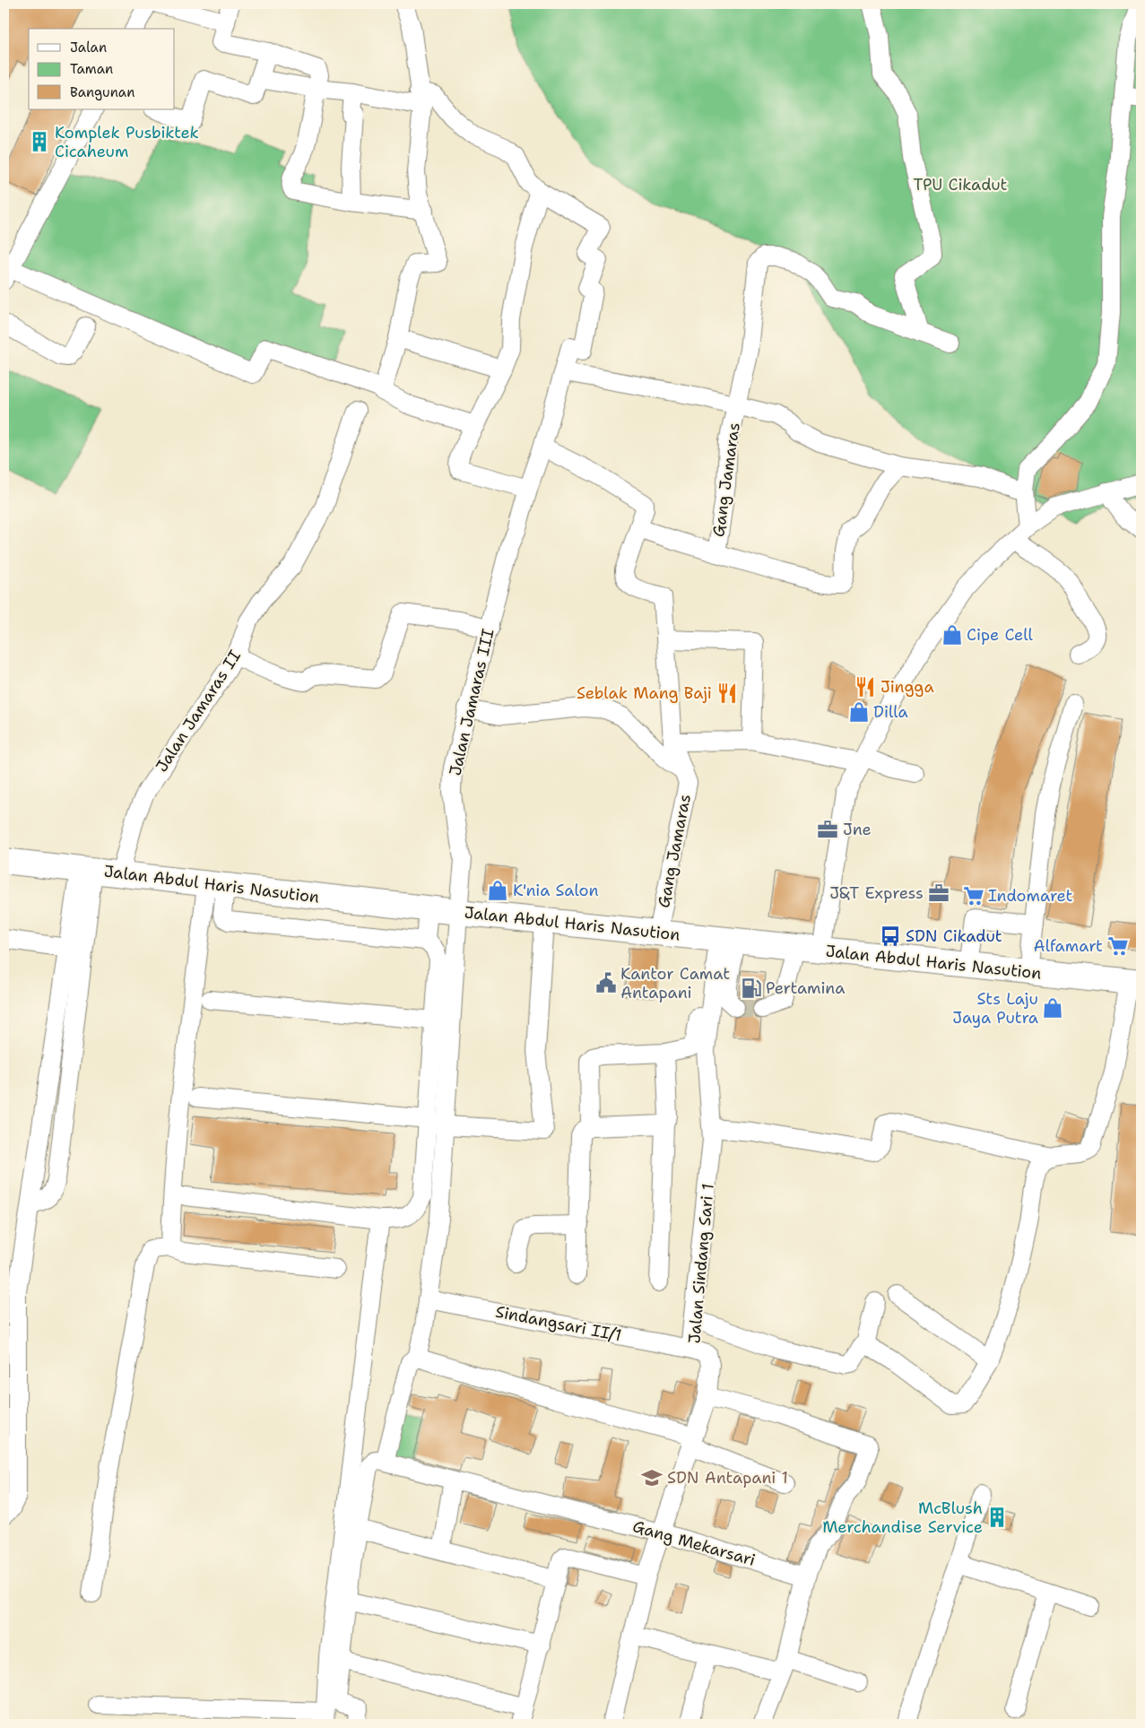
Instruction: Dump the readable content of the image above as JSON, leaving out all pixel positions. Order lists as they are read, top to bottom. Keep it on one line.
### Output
{"streets":{"highway":["Jalan Abdul Haris Nasution"],"street":["Gang Jamaras","Jalan Jamaras III","Jalan Jamaras II","Jalan Sindang Sari 1","Sindangsari II/1","Gang Mekarsari"]},"crossings":[["Gang Jamaras","Jalan Abdul Haris Nasution"],["Jalan Jamaras III","Jalan Abdul Haris Nasution"],["Jalan Jamaras III","Sindangsari II/1"],["Jalan Jamaras III","Gang Mekarsari"],["Jalan Jamaras II","Jalan Abdul Haris Nasution"],["Jalan Abdul Haris Nasution","Jalan Sindang Sari 1"],["Jalan Sindang Sari 1","Sindangsari II/1"],["Jalan Sindang Sari 1","Gang Mekarsari"]],"parks":["TPU Cikadut"],"places":{"building":["Komplek Pusbiktek Cicaheum","McBlush Merchandise Service"],"shop":["Cipe Cell","Dilla","K'nia Salon","Sts Laju Jaya Putra"],"restaurant":["Jingga","Seblak Mang Baji"],"office":["Jne","J&T Express"],"supermarket":["Indomaret","Alfamart"],"bus stop":["SDN Cikadut"],"public building":["Kantor Camat Antapani"],"fuel station":["Pertamina"],"school or university":["SDN Antapani 1"]},"legend":["Jalan","Taman","Bangunan"]}
